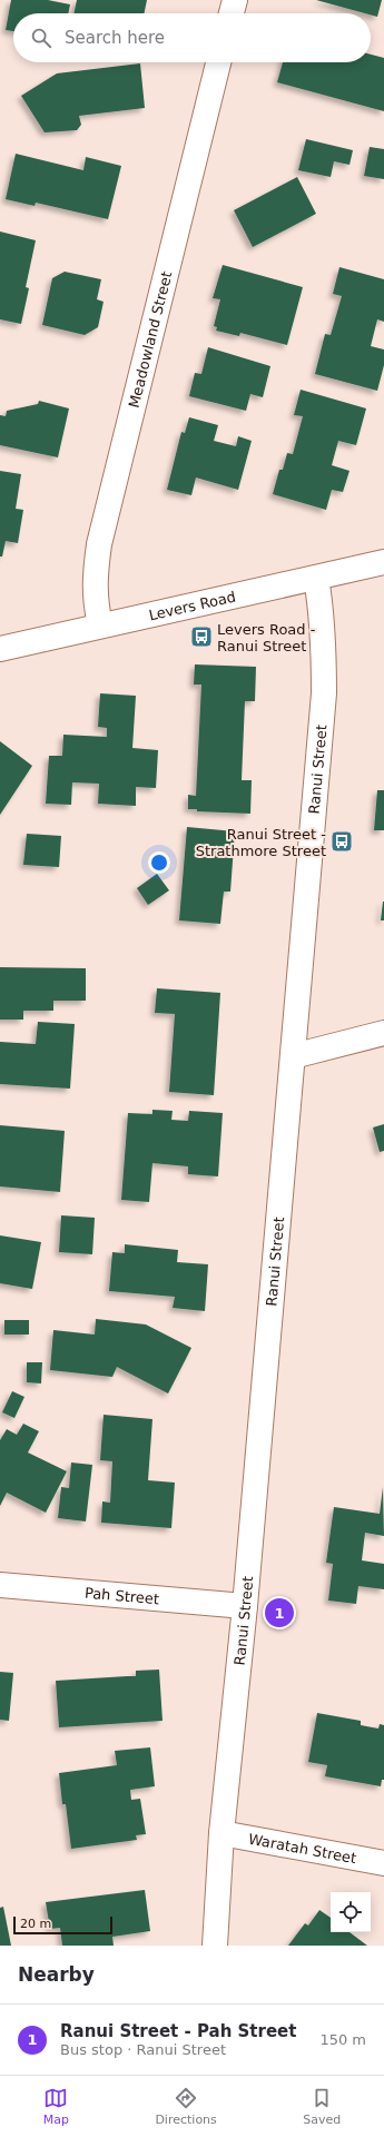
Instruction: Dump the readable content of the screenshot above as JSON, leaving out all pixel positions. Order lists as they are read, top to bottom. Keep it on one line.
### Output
{"streets":{"street":["Meadowland Street","Levers Road","Ranui Street","Pah Street","Waratah Street"]},"crossings":[["Meadowland Street","Levers Road"],["Levers Road","Ranui Street"],["Ranui Street","Pah Street"],["Ranui Street","Waratah Street"]],"places":{"bus stop":["Levers Road - Ranui Street","Ranui Street - Strathmore Street"]},"scale_bar":"20 m","page":{"search":"Search here","pins":"1","scale":"20 m","heading":"Nearby","list":[{"mark":"1","name":"Ranui Street - Pah Street","note":"Bus stop · Ranui Street","value":"150 m"}],"nav":["Map","Directions","Saved"]}}
